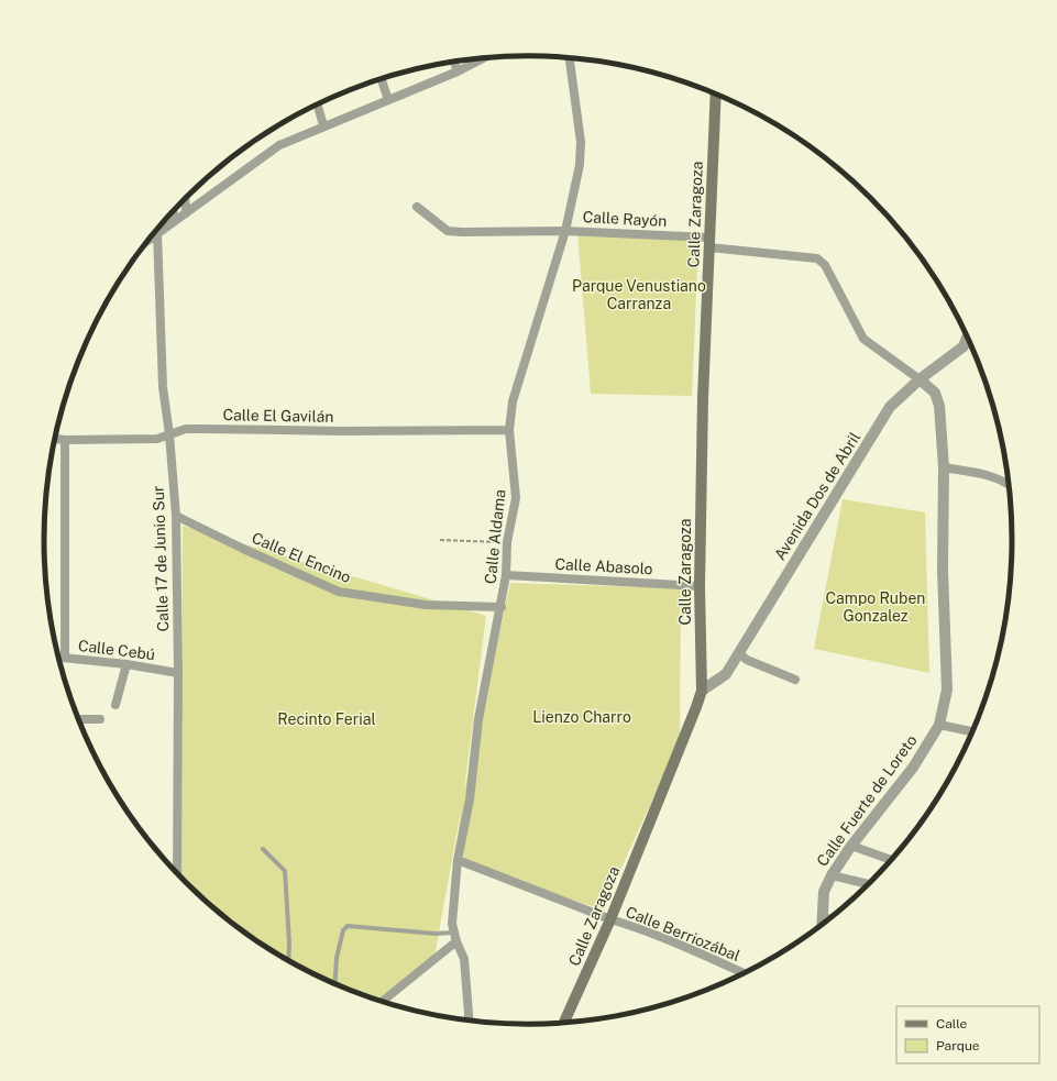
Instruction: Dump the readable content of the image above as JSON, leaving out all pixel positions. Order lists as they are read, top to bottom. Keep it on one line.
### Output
{"streets":{"main road":["Calle Zaragoza"],"street":["Calle Rayón","Calle El Gavilán","Avenida Dos de Abril","Calle Aldama","Calle El Encino","Calle 17 de Junio Sur","Calle Abasolo","Calle Cebú","Calle Fuerte de Loreto","Calle Berriozábal"]},"crossings":[["Calle Zaragoza","Calle Rayón"],["Calle Zaragoza","Avenida Dos de Abril"],["Calle Zaragoza","Calle Abasolo"],["Calle Zaragoza","Calle Berriozábal"],["Calle Rayón","Avenida Dos de Abril"],["Calle Rayón","Calle Aldama"],["Calle Rayón","Calle Fuerte de Loreto"],["Calle El Gavilán","Calle Aldama"],["Calle El Gavilán","Calle 17 de Junio Sur"],["Avenida Dos de Abril","Calle Fuerte de Loreto"],["Calle Aldama","Calle El Encino"],["Calle Aldama","Calle Abasolo"],["Calle Aldama","Calle Berriozábal"],["Calle El Encino","Calle 17 de Junio Sur"],["Calle 17 de Junio Sur","Calle Cebú"]],"parks":["Parque Venustiano Carranza","Campo Ruben Gonzalez","Lienzo Charro","Recinto Ferial"],"legend":["Calle","Parque"]}
